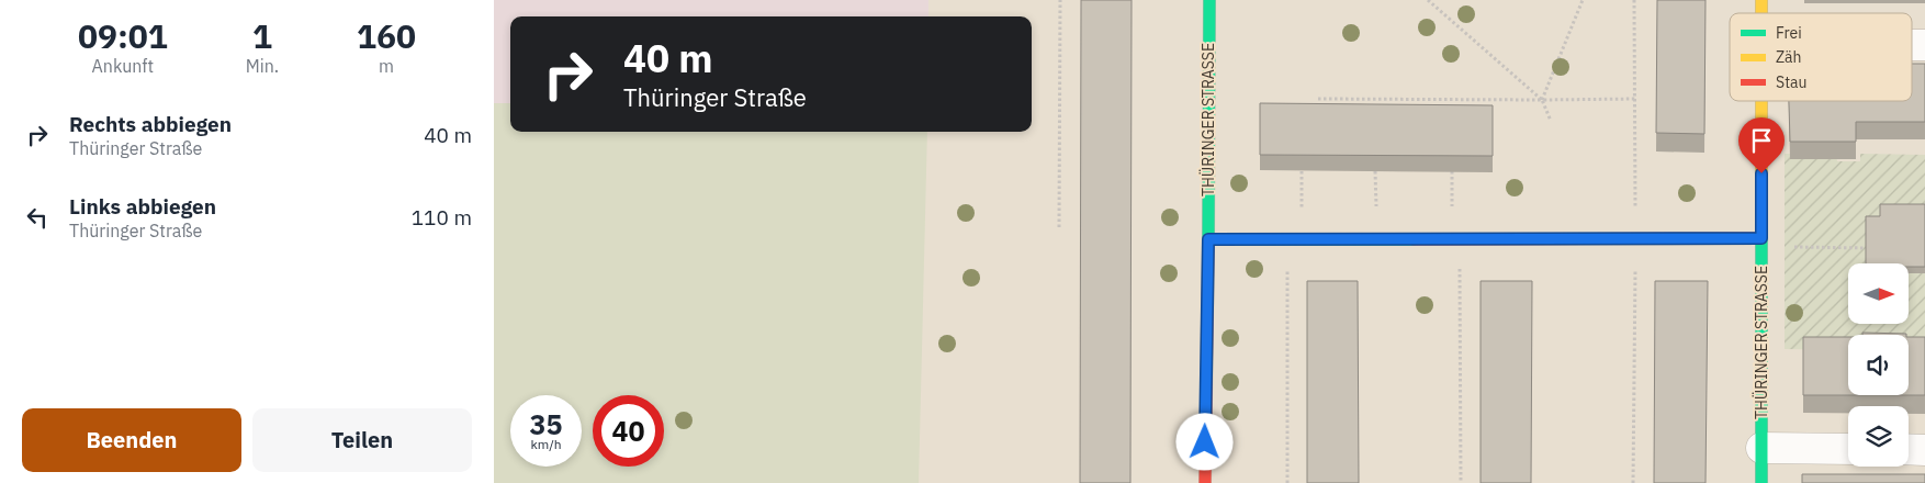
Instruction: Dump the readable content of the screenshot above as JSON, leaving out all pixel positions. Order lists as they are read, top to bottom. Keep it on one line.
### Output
{"streets":{"street":["THÜRINGER STRASSE"]},"legend":["Frei","Zäh","Stau"],"north":"right","page":{"eta":["09:01","Ankunft","1","Min.","160","m"],"turn":["40 m","Thüringer Straße"],"list":[{"name":"Rechts abbiegen","note":"Thüringer Straße","value":"40 m"},{"name":"Links abbiegen","note":"Thüringer Straße","value":"110 m"}],"speed":"35 km/h","limit":"40","buttons":["Beenden","Teilen"]}}
